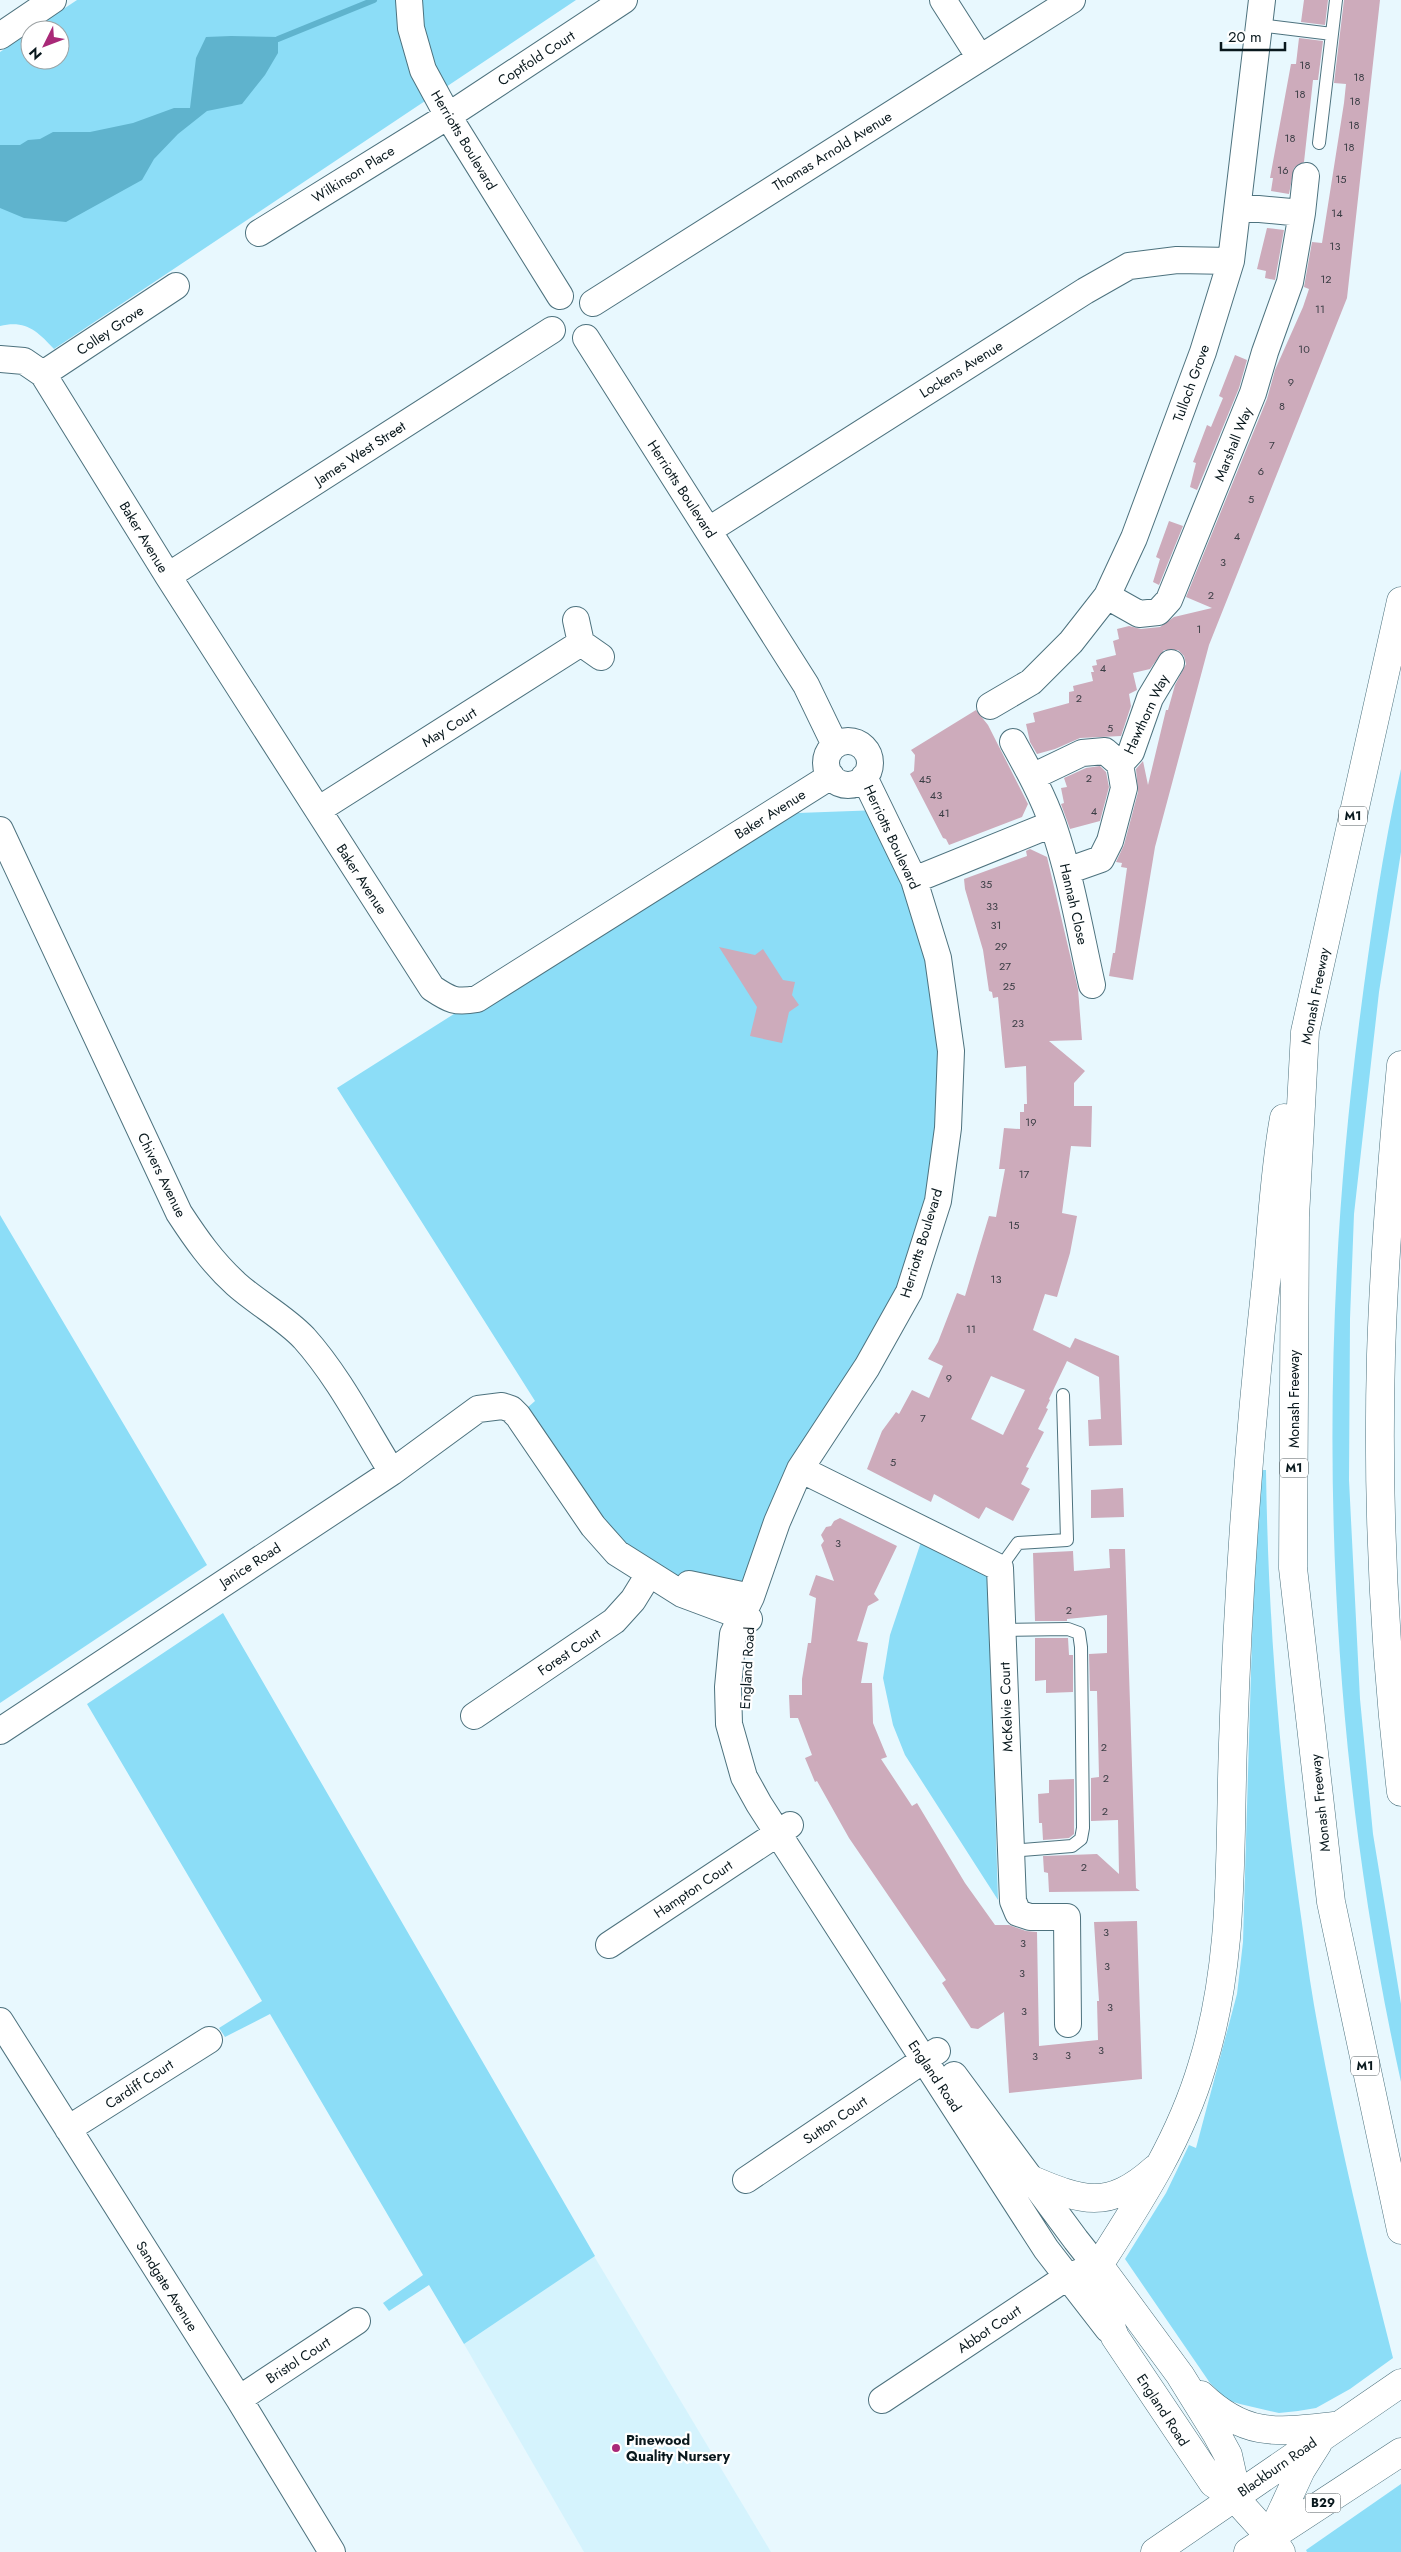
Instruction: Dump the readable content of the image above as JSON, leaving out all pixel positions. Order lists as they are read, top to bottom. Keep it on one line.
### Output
{"streets":{"main road":["M1","Monash Freeway","England Road","Blackburn Road","B29"],"street":["Coptfold Court","Herriotts Boulevard","Thomas Arnold Avenue","Wilkinson Place","Colley Grove","Lockens Avenue","Tulloch Grove","Marshall Way","James West Street","Baker Avenue","Hawthorn Way","May Court","Hannah Close","Chivers Avenue","Janice Road","Forest Court","McKelvie Court","Hampton Court","Cardiff Court","Sutton Court","Sandgate Avenue","Abbot Court","Bristol Court"]},"crossings":[["Coptfold Court","Herriotts Boulevard"],["Coptfold Court","Wilkinson Place"],["Herriotts Boulevard","Thomas Arnold Avenue"],["Herriotts Boulevard","Wilkinson Place"],["Herriotts Boulevard","Lockens Avenue"],["Herriotts Boulevard","James West Street"],["Herriotts Boulevard","Baker Avenue"],["Herriotts Boulevard","England Road"],["Thomas Arnold Avenue","James West Street"],["Colley Grove","Baker Avenue"],["Lockens Avenue","Tulloch Grove"],["Tulloch Grove","Marshall Way"],["James West Street","Baker Avenue"],["Baker Avenue","May Court"],["Hawthorn Way","Hannah Close"],["Chivers Avenue","Janice Road"],["Janice Road","Forest Court"],["England Road","Hampton Court"],["England Road","Sutton Court"],["England Road","Abbot Court"],["England Road","Blackburn Road"],["England Road","B29"],["Cardiff Court","Sandgate Avenue"],["Sandgate Avenue","Bristol Court"]],"places":["Pinewood Quality Nursery"],"house_numbers":["18","18","18","18","18","18","18","16","15","14","13","12","11","10","9","8","7","6","5","4","3","2","1","4","2","5","2","45","43","4","41","35","33","31","29","27","25","23","19","17","15","13","11","9","7","5","3","2","2","2","2","2","3","3","3","3","3","3","3","3","3"],"scale_bar":"20 m","north":"bottom left"}
